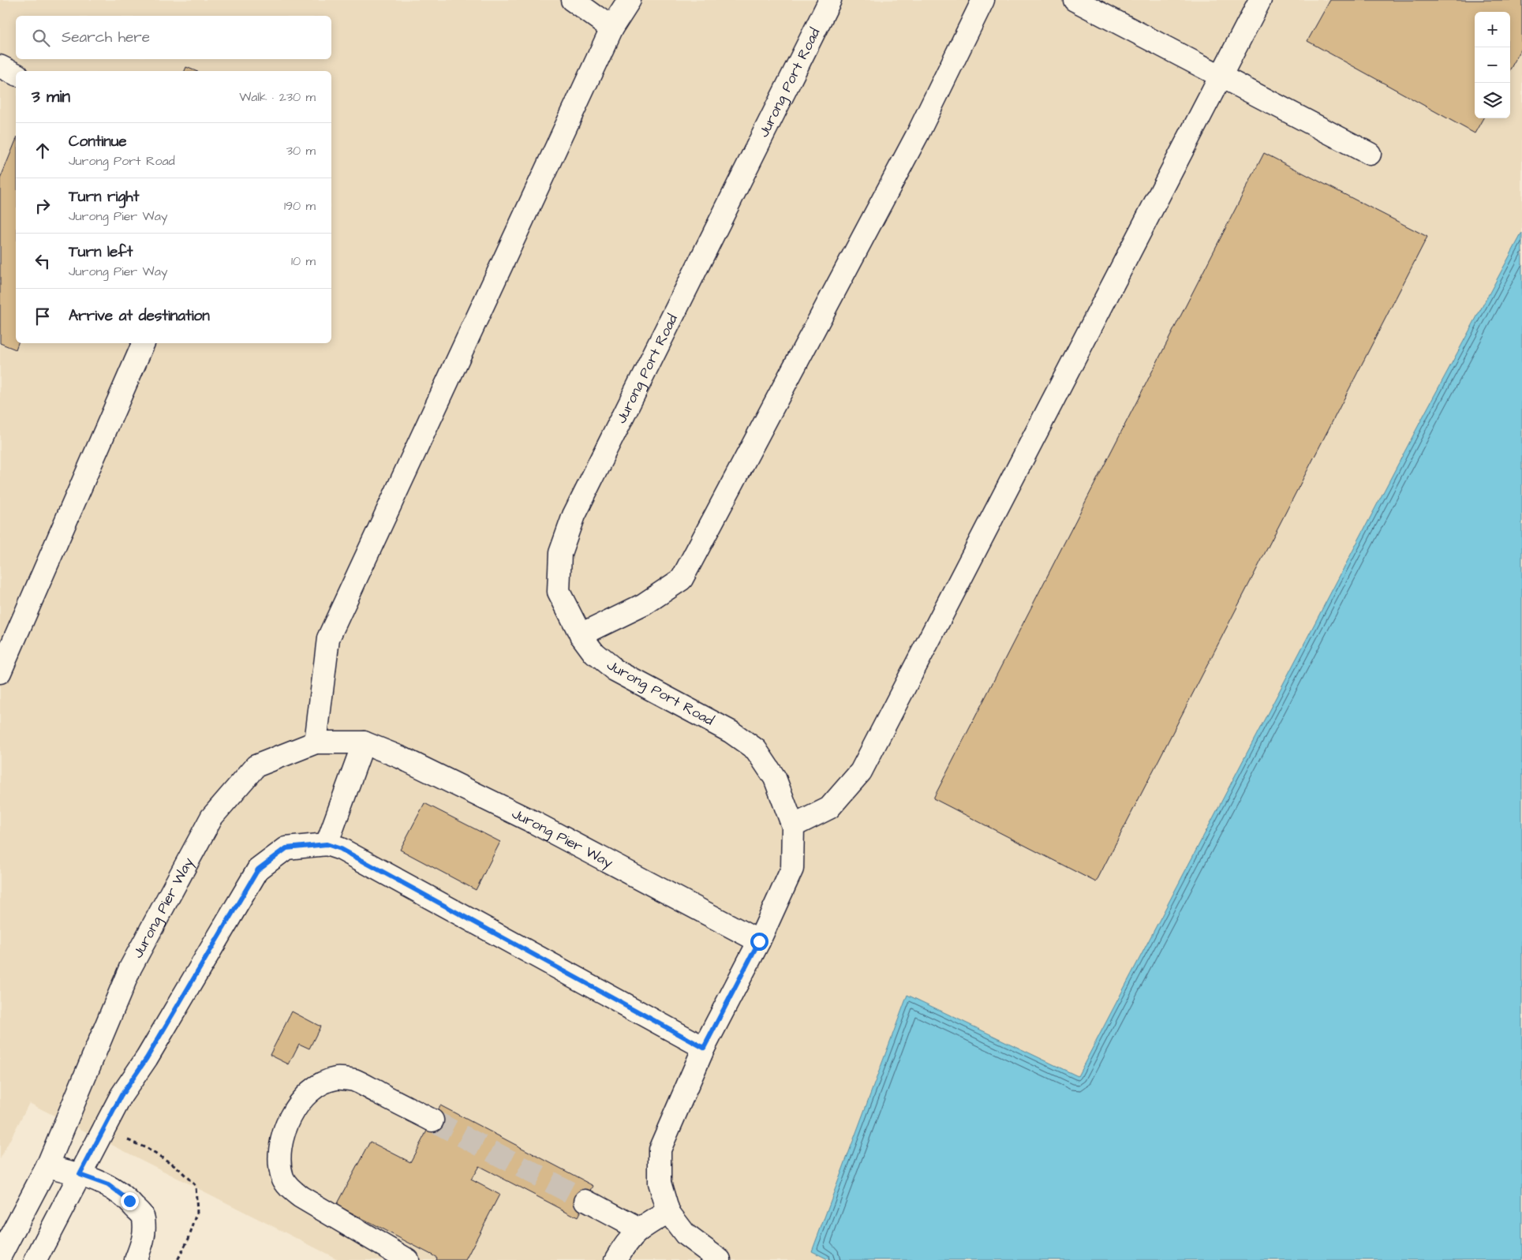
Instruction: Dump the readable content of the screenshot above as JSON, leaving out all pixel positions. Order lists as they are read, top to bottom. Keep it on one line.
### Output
{"streets":{"street":["Jurong Port Road","Jurong Pier Way"]},"crossings":[["Jurong Port Road","Jurong Pier Way"]],"page":{"map_buttons":["+","−"],"search":"Search here","heading":["3 min","Walk · 230 m"],"list":[["Continue","Jurong Port Road","30 m"],["Turn right","Jurong Pier Way","190 m"],["Turn left","Jurong Pier Way","10 m"],"Arrive at destination"]}}
